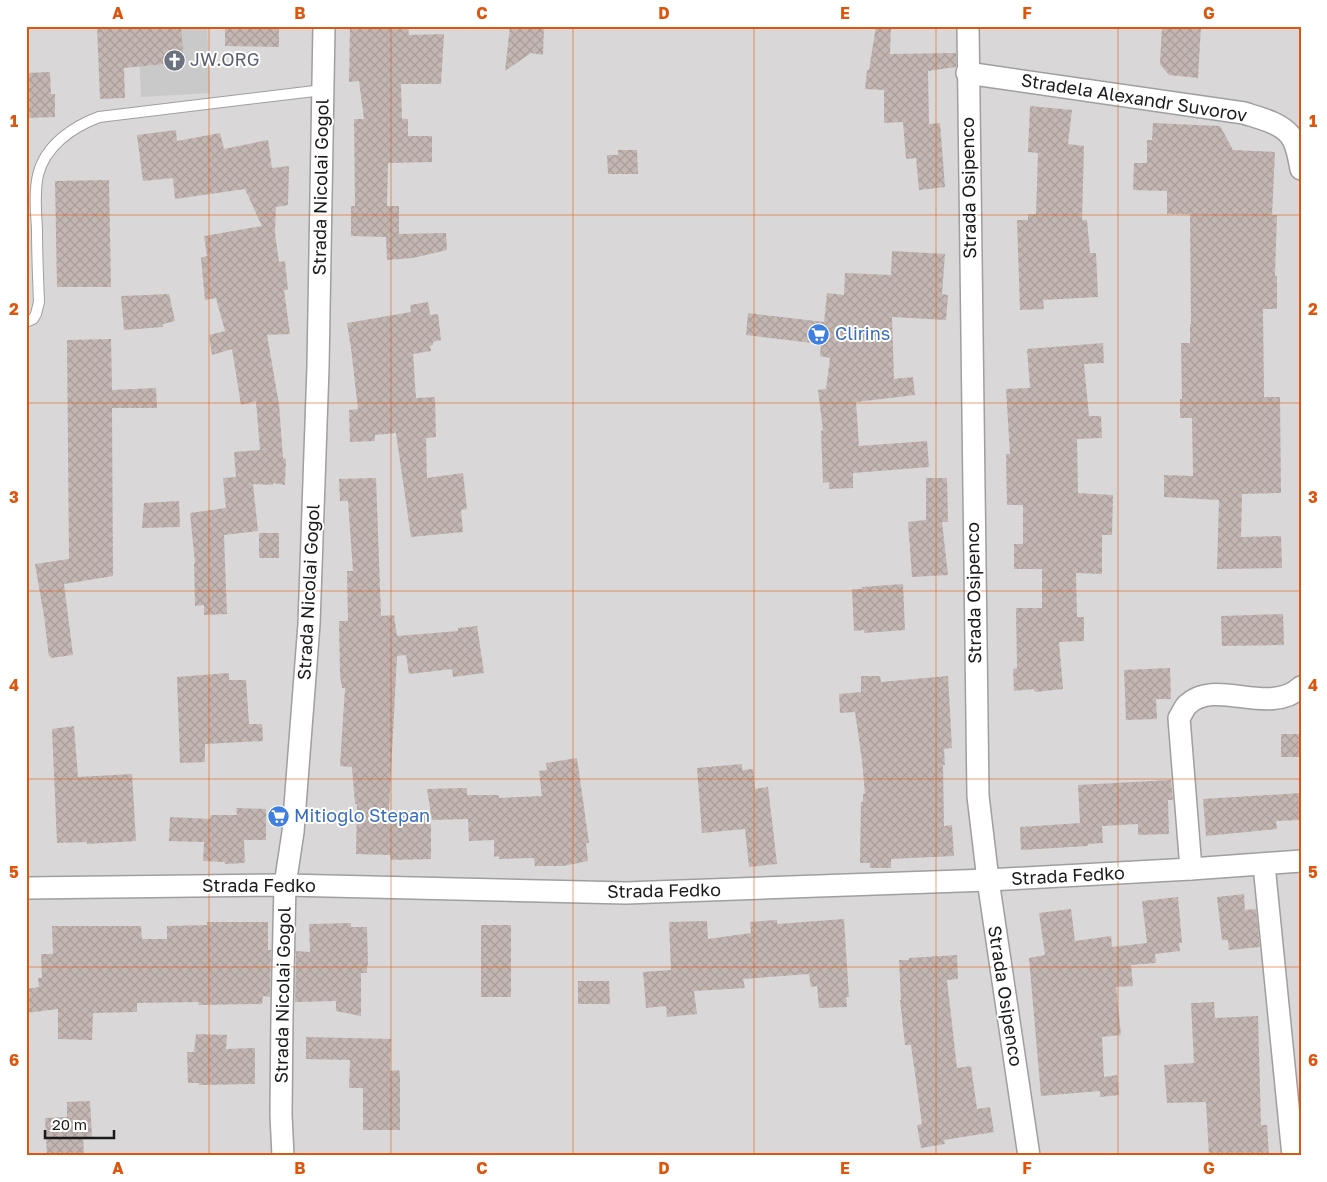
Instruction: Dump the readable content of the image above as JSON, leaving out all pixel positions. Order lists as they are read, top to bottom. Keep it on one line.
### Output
{"streets":{"street":["Stradela Alexandr Suvorov","Strada Nicolai Gogol","Strada Osipenco","Strada Fedko"]},"crossings":[["Stradela Alexandr Suvorov","Strada Osipenco"],["Strada Nicolai Gogol","Strada Fedko"],["Strada Osipenco","Strada Fedko"]],"places":{"church":["JW.ORG"],"supermarket":["Clirins","Mitioglo Stepan"]},"scale_bar":"20 m","grid":{"columns":["A","B","C","D","E","F","G"],"rows":["1","2","3","4","5","6"]}}
